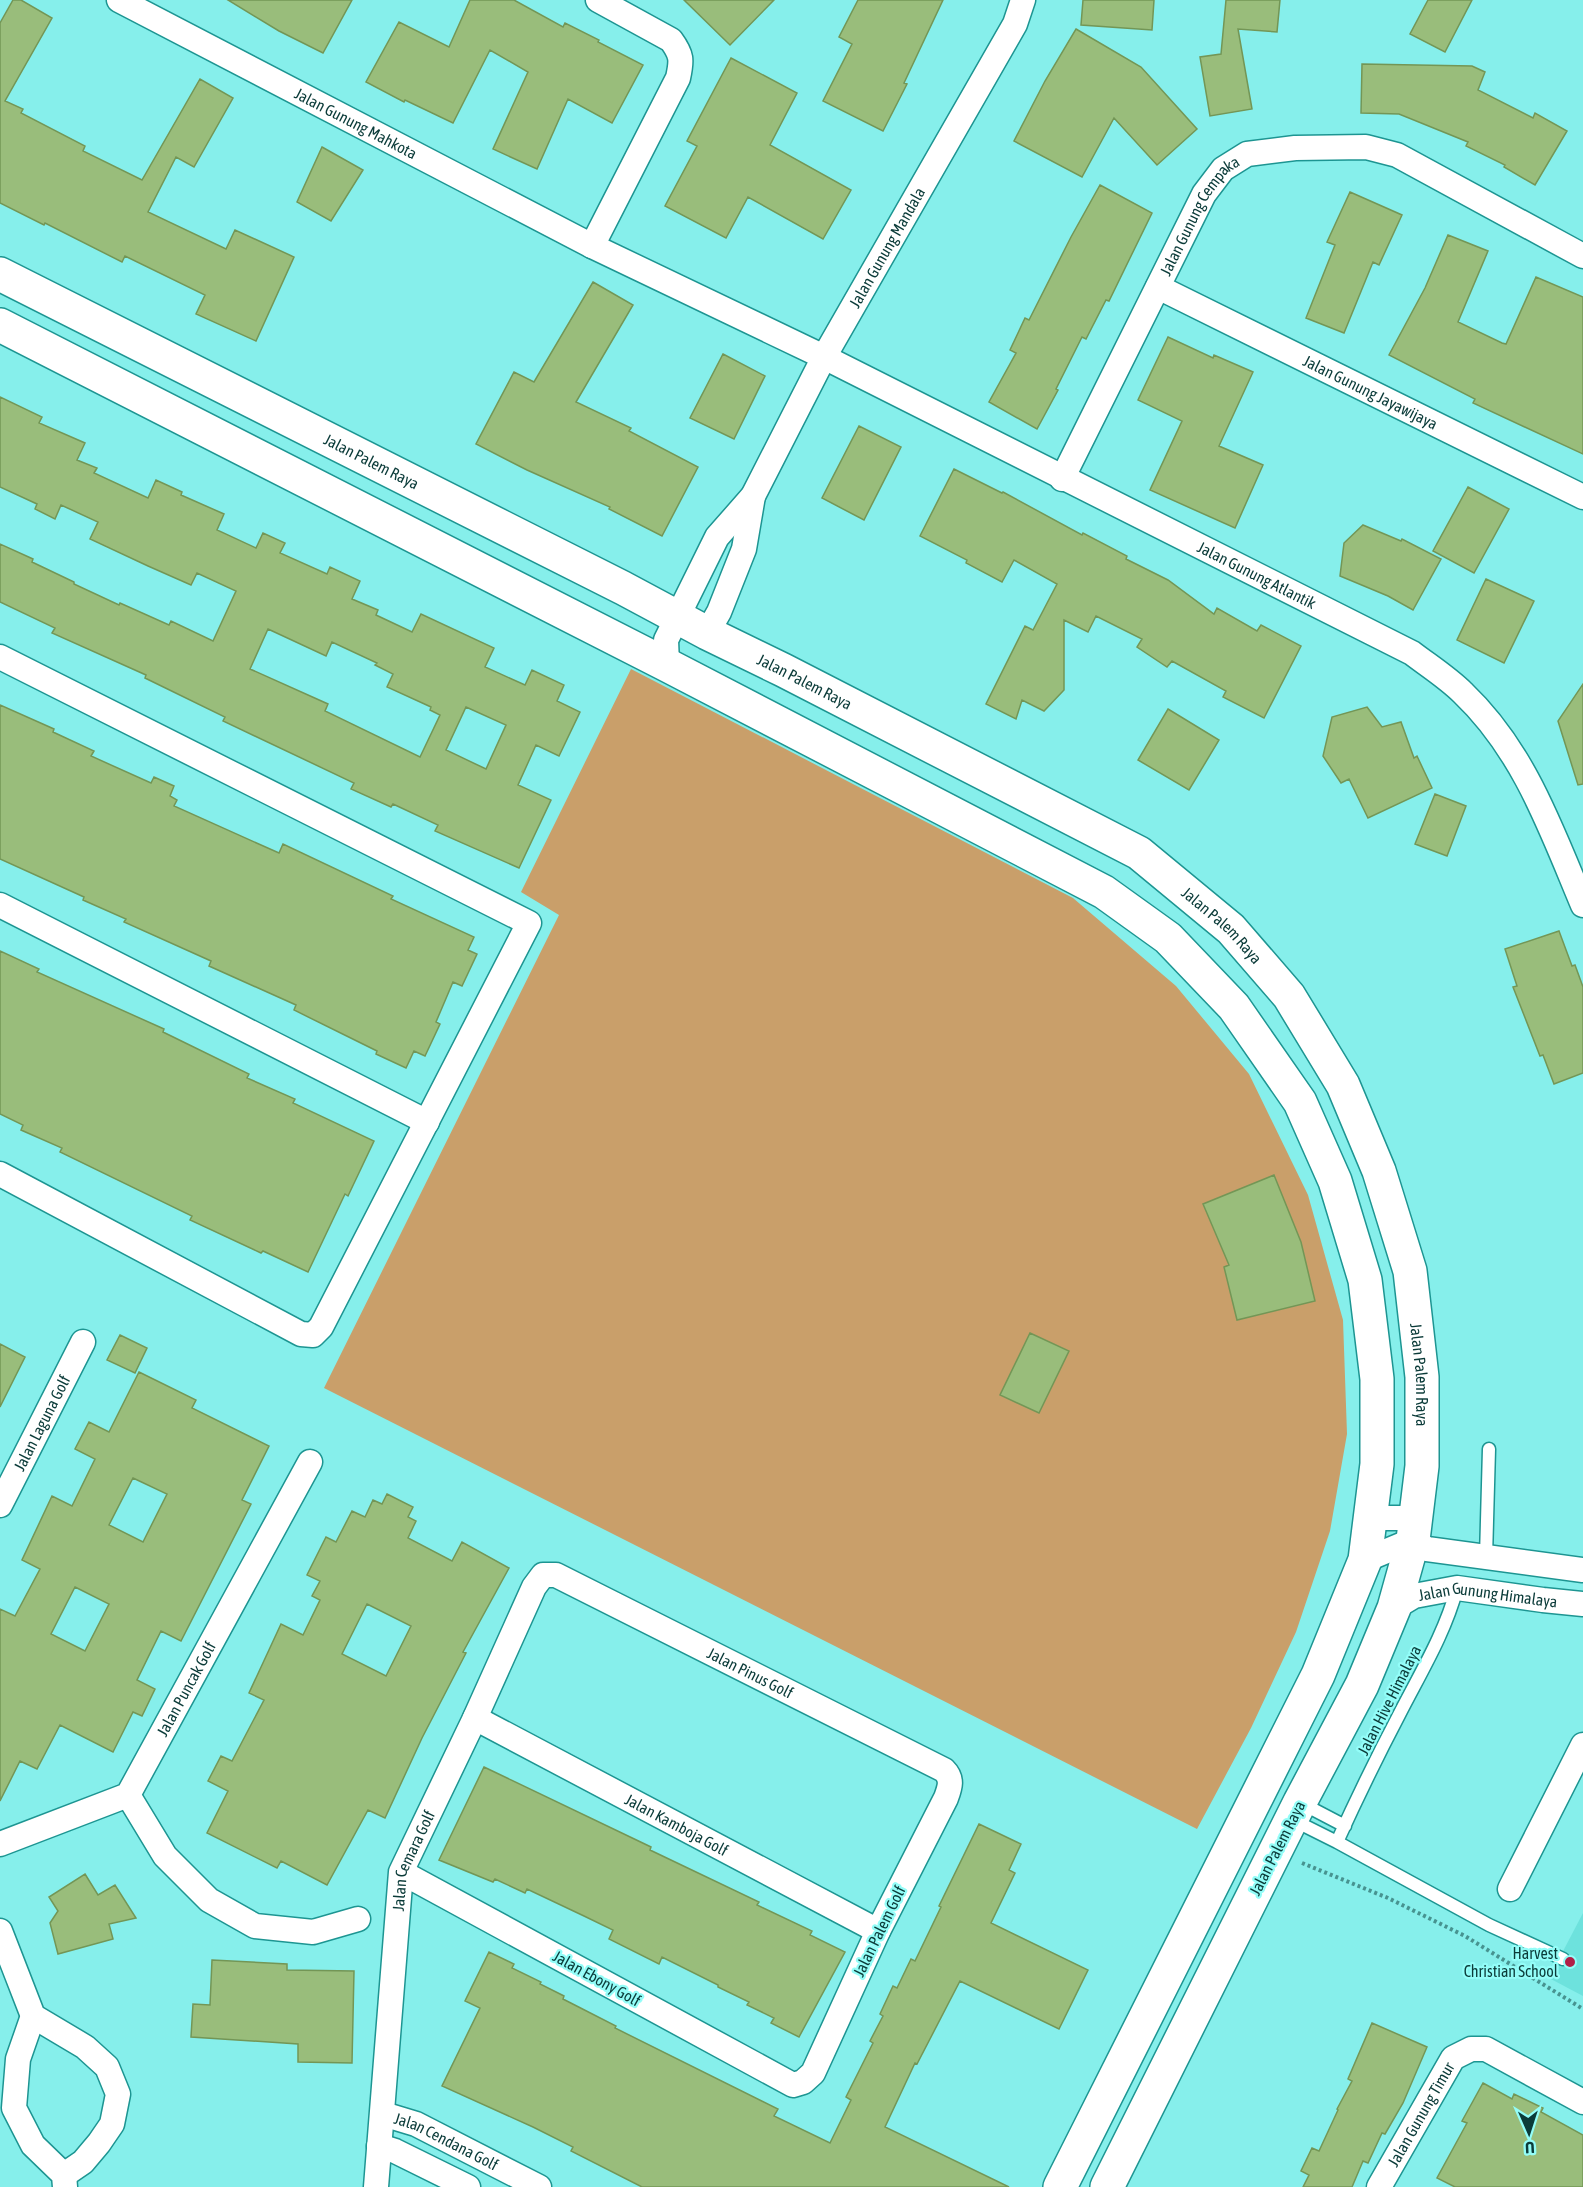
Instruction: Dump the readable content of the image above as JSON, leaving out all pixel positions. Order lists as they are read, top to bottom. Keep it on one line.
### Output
{"streets":{"street":["Jalan Gunung Mahkota","Jalan Gunung Cempaka","Jalan Gunung Mandala","Jalan Gunung Jayawijaya","Jalan Palem Raya","Jalan Gunung Atlantik","Jalan Laguna Golf","Jalan Gunung Himalaya","Jalan Pinus Golf","Jalan Puncak Golf","Jalan Kamboja Golf","Jalan Cemara Golf","Jalan Palem Golf","Jalan Ebony Golf","Jalan Gunung Timur","Jalan Cendana Golf"],"lane":["Jalan Hive Himalaya"]},"crossings":[["Jalan Gunung Mahkota","Jalan Gunung Mandala"],["Jalan Gunung Mahkota","Jalan Gunung Atlantik"],["Jalan Gunung Cempaka","Jalan Gunung Jayawijaya"],["Jalan Gunung Cempaka","Jalan Gunung Atlantik"],["Jalan Gunung Mandala","Jalan Palem Raya"],["Jalan Gunung Mandala","Jalan Gunung Atlantik"],["Jalan Palem Raya","Jalan Gunung Himalaya"],["Jalan Gunung Himalaya","Jalan Hive Himalaya"],["Jalan Pinus Golf","Jalan Cemara Golf"],["Jalan Pinus Golf","Jalan Palem Golf"],["Jalan Kamboja Golf","Jalan Cemara Golf"],["Jalan Kamboja Golf","Jalan Palem Golf"],["Jalan Cemara Golf","Jalan Ebony Golf"],["Jalan Cemara Golf","Jalan Cendana Golf"],["Jalan Palem Golf","Jalan Ebony Golf"]],"places":["Harvest Christian School"],"north":"bottom"}
